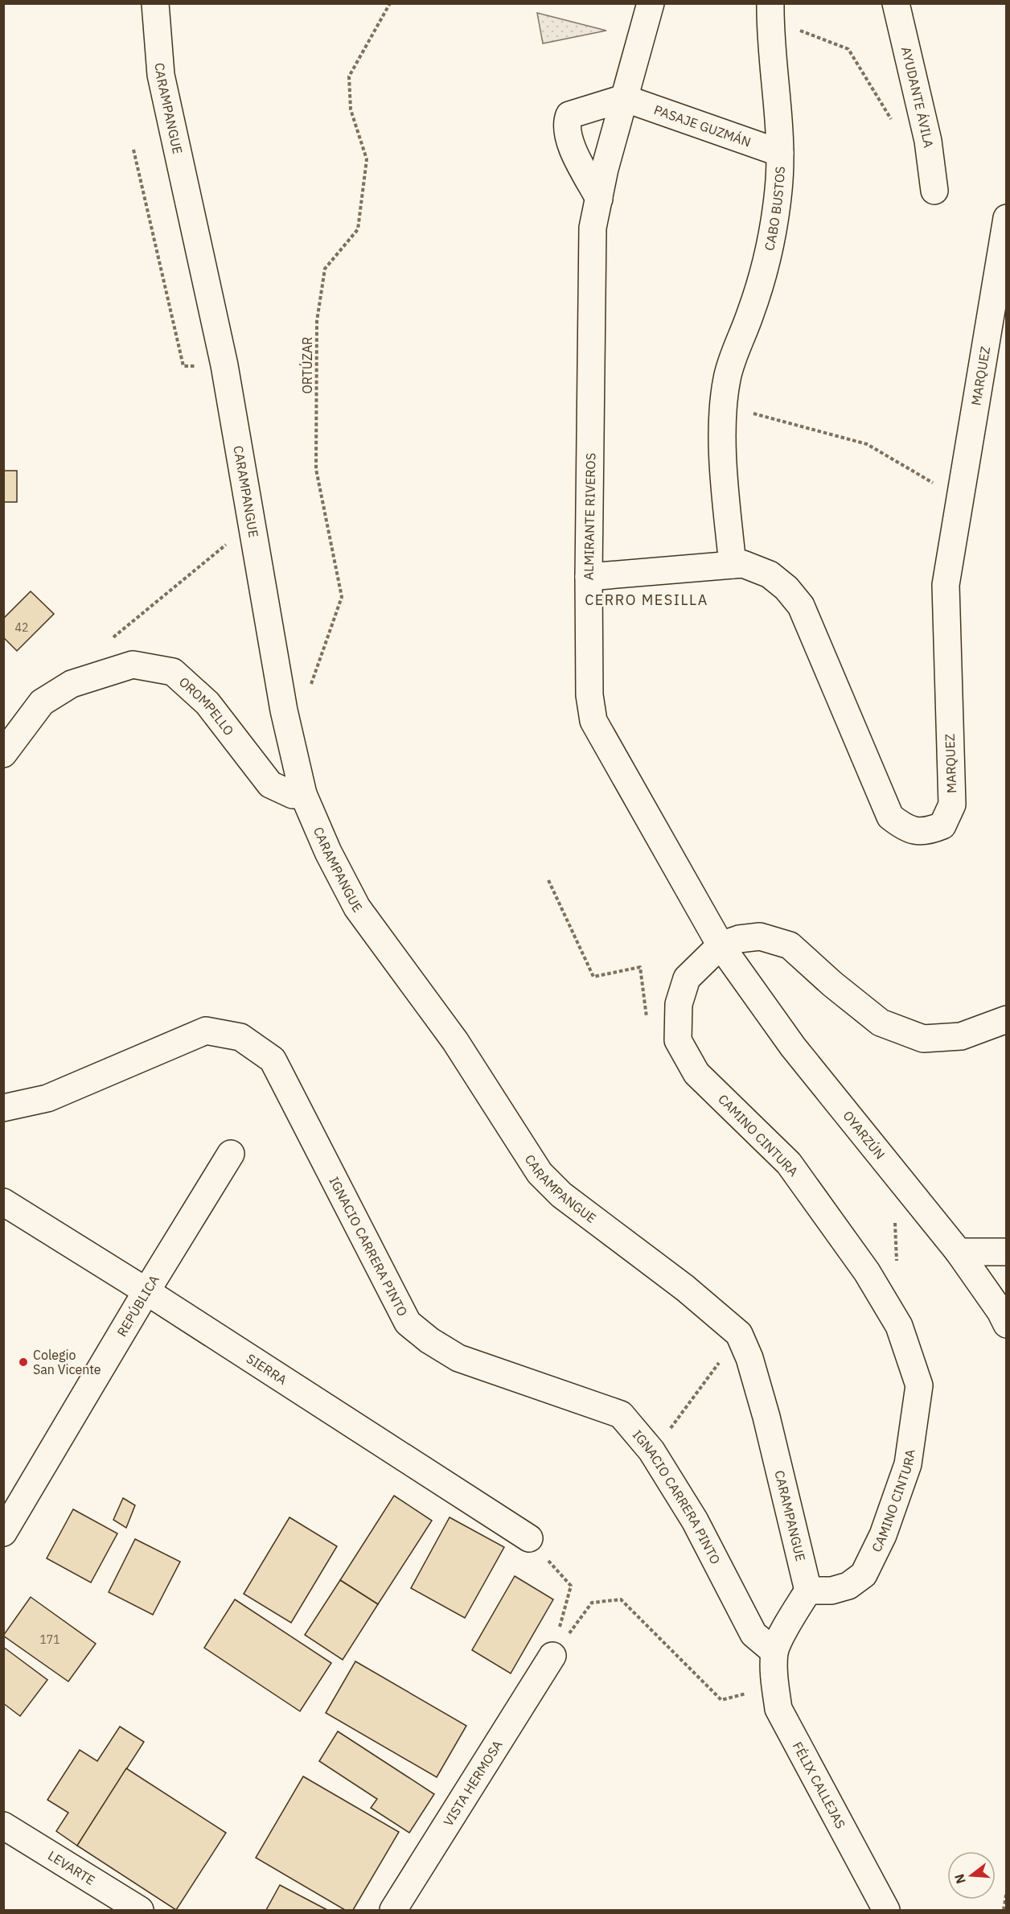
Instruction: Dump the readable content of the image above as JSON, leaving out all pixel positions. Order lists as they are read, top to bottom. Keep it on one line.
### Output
{"streets":{"street":["AYUDANTE ÁVILA","CARAMPANGUE","PASAJE GUZMÁN","CABO BUSTOS","MARQUEZ","ALMIRANTE RIVEROS","OROMPELLO","OYARZÚN","CAMINO CINTURA","IGNACIO CARRERA PINTO","REPÚBLICA","SIERRA","VISTA HERMOSA","FÉLIX CALLEJAS","LEVARTE"],"path":["ORTÚZAR"]},"crossings":[["CARAMPANGUE","OROMPELLO"],["CARAMPANGUE","CAMINO CINTURA"],["PASAJE GUZMÁN","CABO BUSTOS"],["PASAJE GUZMÁN","ALMIRANTE RIVEROS"],["CABO BUSTOS","MARQUEZ"],["MARQUEZ","ALMIRANTE RIVEROS"],["ALMIRANTE RIVEROS","OYARZÚN"],["IGNACIO CARRERA PINTO","FÉLIX CALLEJAS"],["REPÚBLICA","SIERRA"]],"districts":["CERRO MESILLA"],"places":["Colegio San Vicente"],"house_numbers":["42","171"],"north":"left"}
